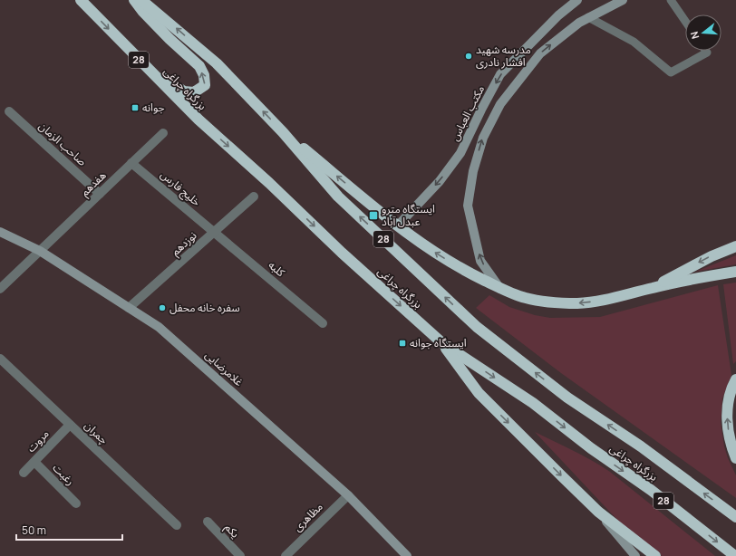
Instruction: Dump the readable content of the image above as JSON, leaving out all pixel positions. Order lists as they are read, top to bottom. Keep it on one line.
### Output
{"streets":{"highway":["28","بزرگراه چراغی"],"main road":["مکتب العباس","غلامرضایی"],"street":["صاحب الزمان","هفدهم","خلیج فارس","نوزدهم","کلبه","چمران","مروت","رغبت","مظاهری","یکم"]},"crossings":[["صاحب الزمان","هفدهم"],["هفدهم","خلیج فارس"],["هفدهم","غلامرضایی"],["خلیج فارس","نوزدهم"],["خلیج فارس","کلبه"],["نوزدهم","کلبه"],["نوزدهم","غلامرضایی"],["غلامرضایی","مظاهری"],["چمران","مروت"],["مروت","رغبت"]],"one_way":["مکتب العباس"],"places":{"other":["مدرسه شهید افشار نادری","سفره خانه محفل"],"transit":["جوانه","ایستگاه مترو عبدل آباد","ایستگاه جوانه"]},"scale_bar":"50 m","north":"left"}
